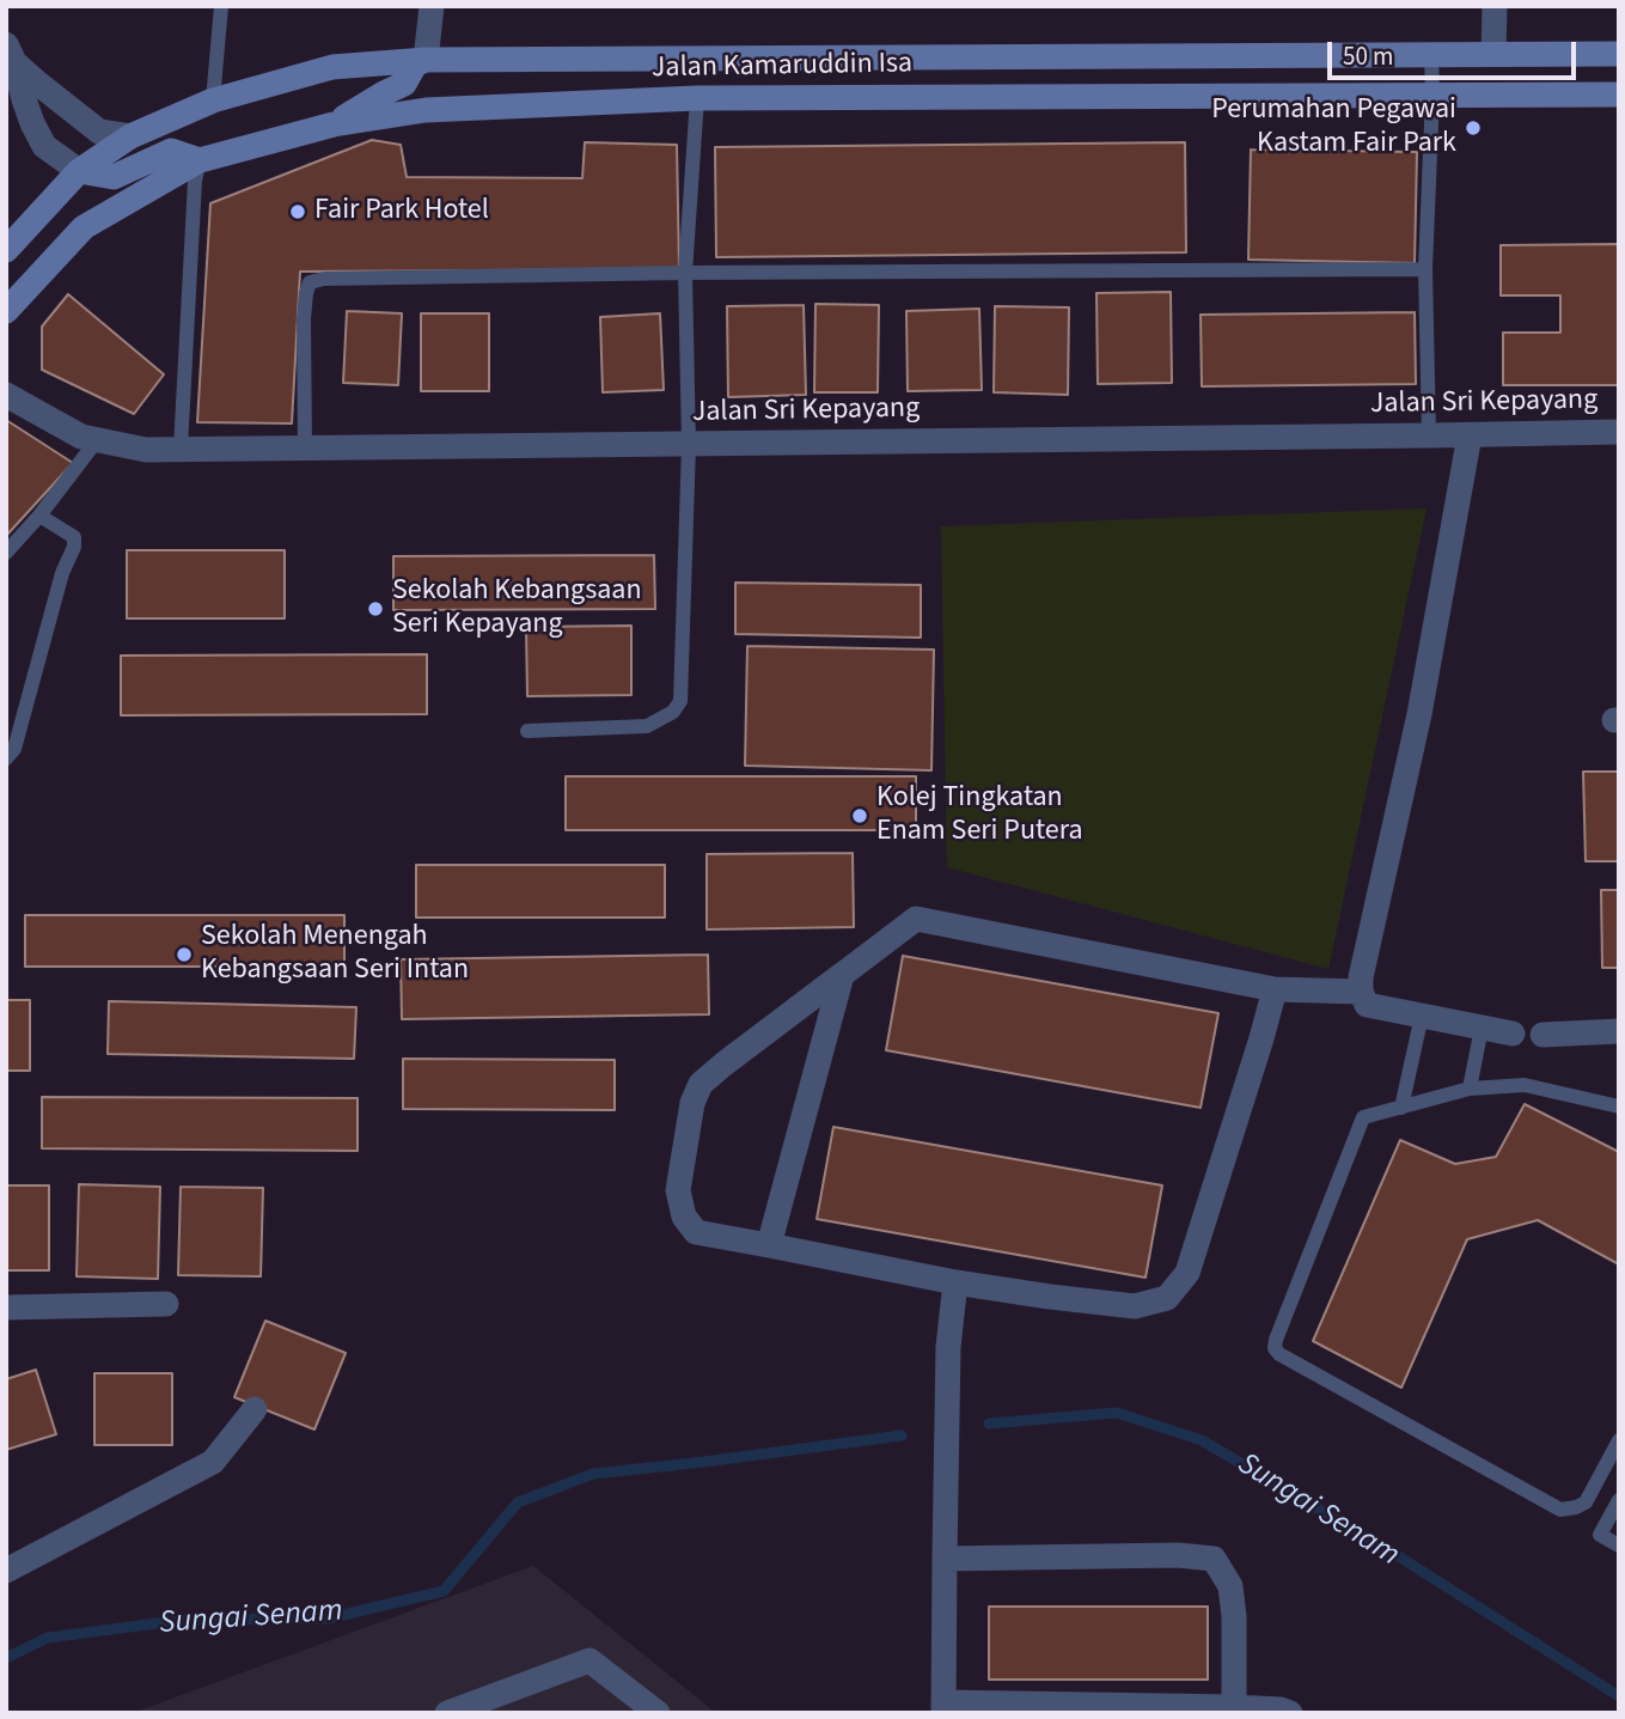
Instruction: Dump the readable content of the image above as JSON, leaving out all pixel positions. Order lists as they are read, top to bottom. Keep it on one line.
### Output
{"streets":{"main road":["Jalan Kamaruddin Isa"],"street":["Jalan Sri Kepayang"]},"water":["Sungai Senam"],"places":["Perumahan Pegawai Kastam Fair Park","Fair Park Hotel","Sekolah Kebangsaan Seri Kepayang","Kolej Tingkatan Enam Seri Putera","Sekolah Menengah Kebangsaan Seri Intan"],"scale_bar":"50 m"}
